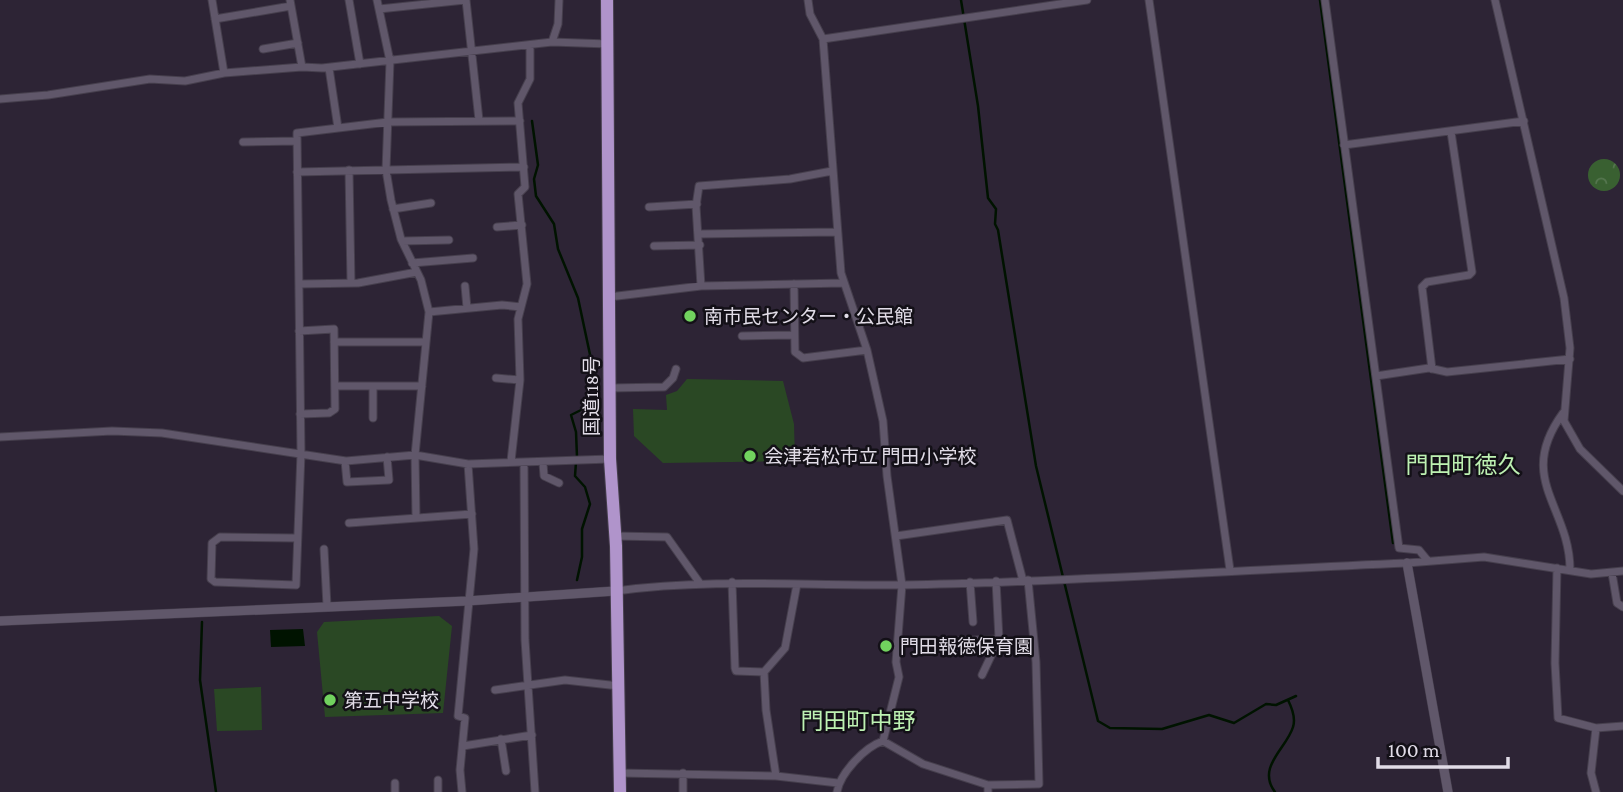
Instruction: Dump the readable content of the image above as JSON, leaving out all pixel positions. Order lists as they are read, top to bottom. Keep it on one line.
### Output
{"streets":{"highway":["国道118号"]},"districts":["門田町徳久","門田町中野"],"places":["南市民センター・公民館","会津若松市立 門田小学校","門田報徳保育園","第五中学校"],"scale_bar":"100 m"}
